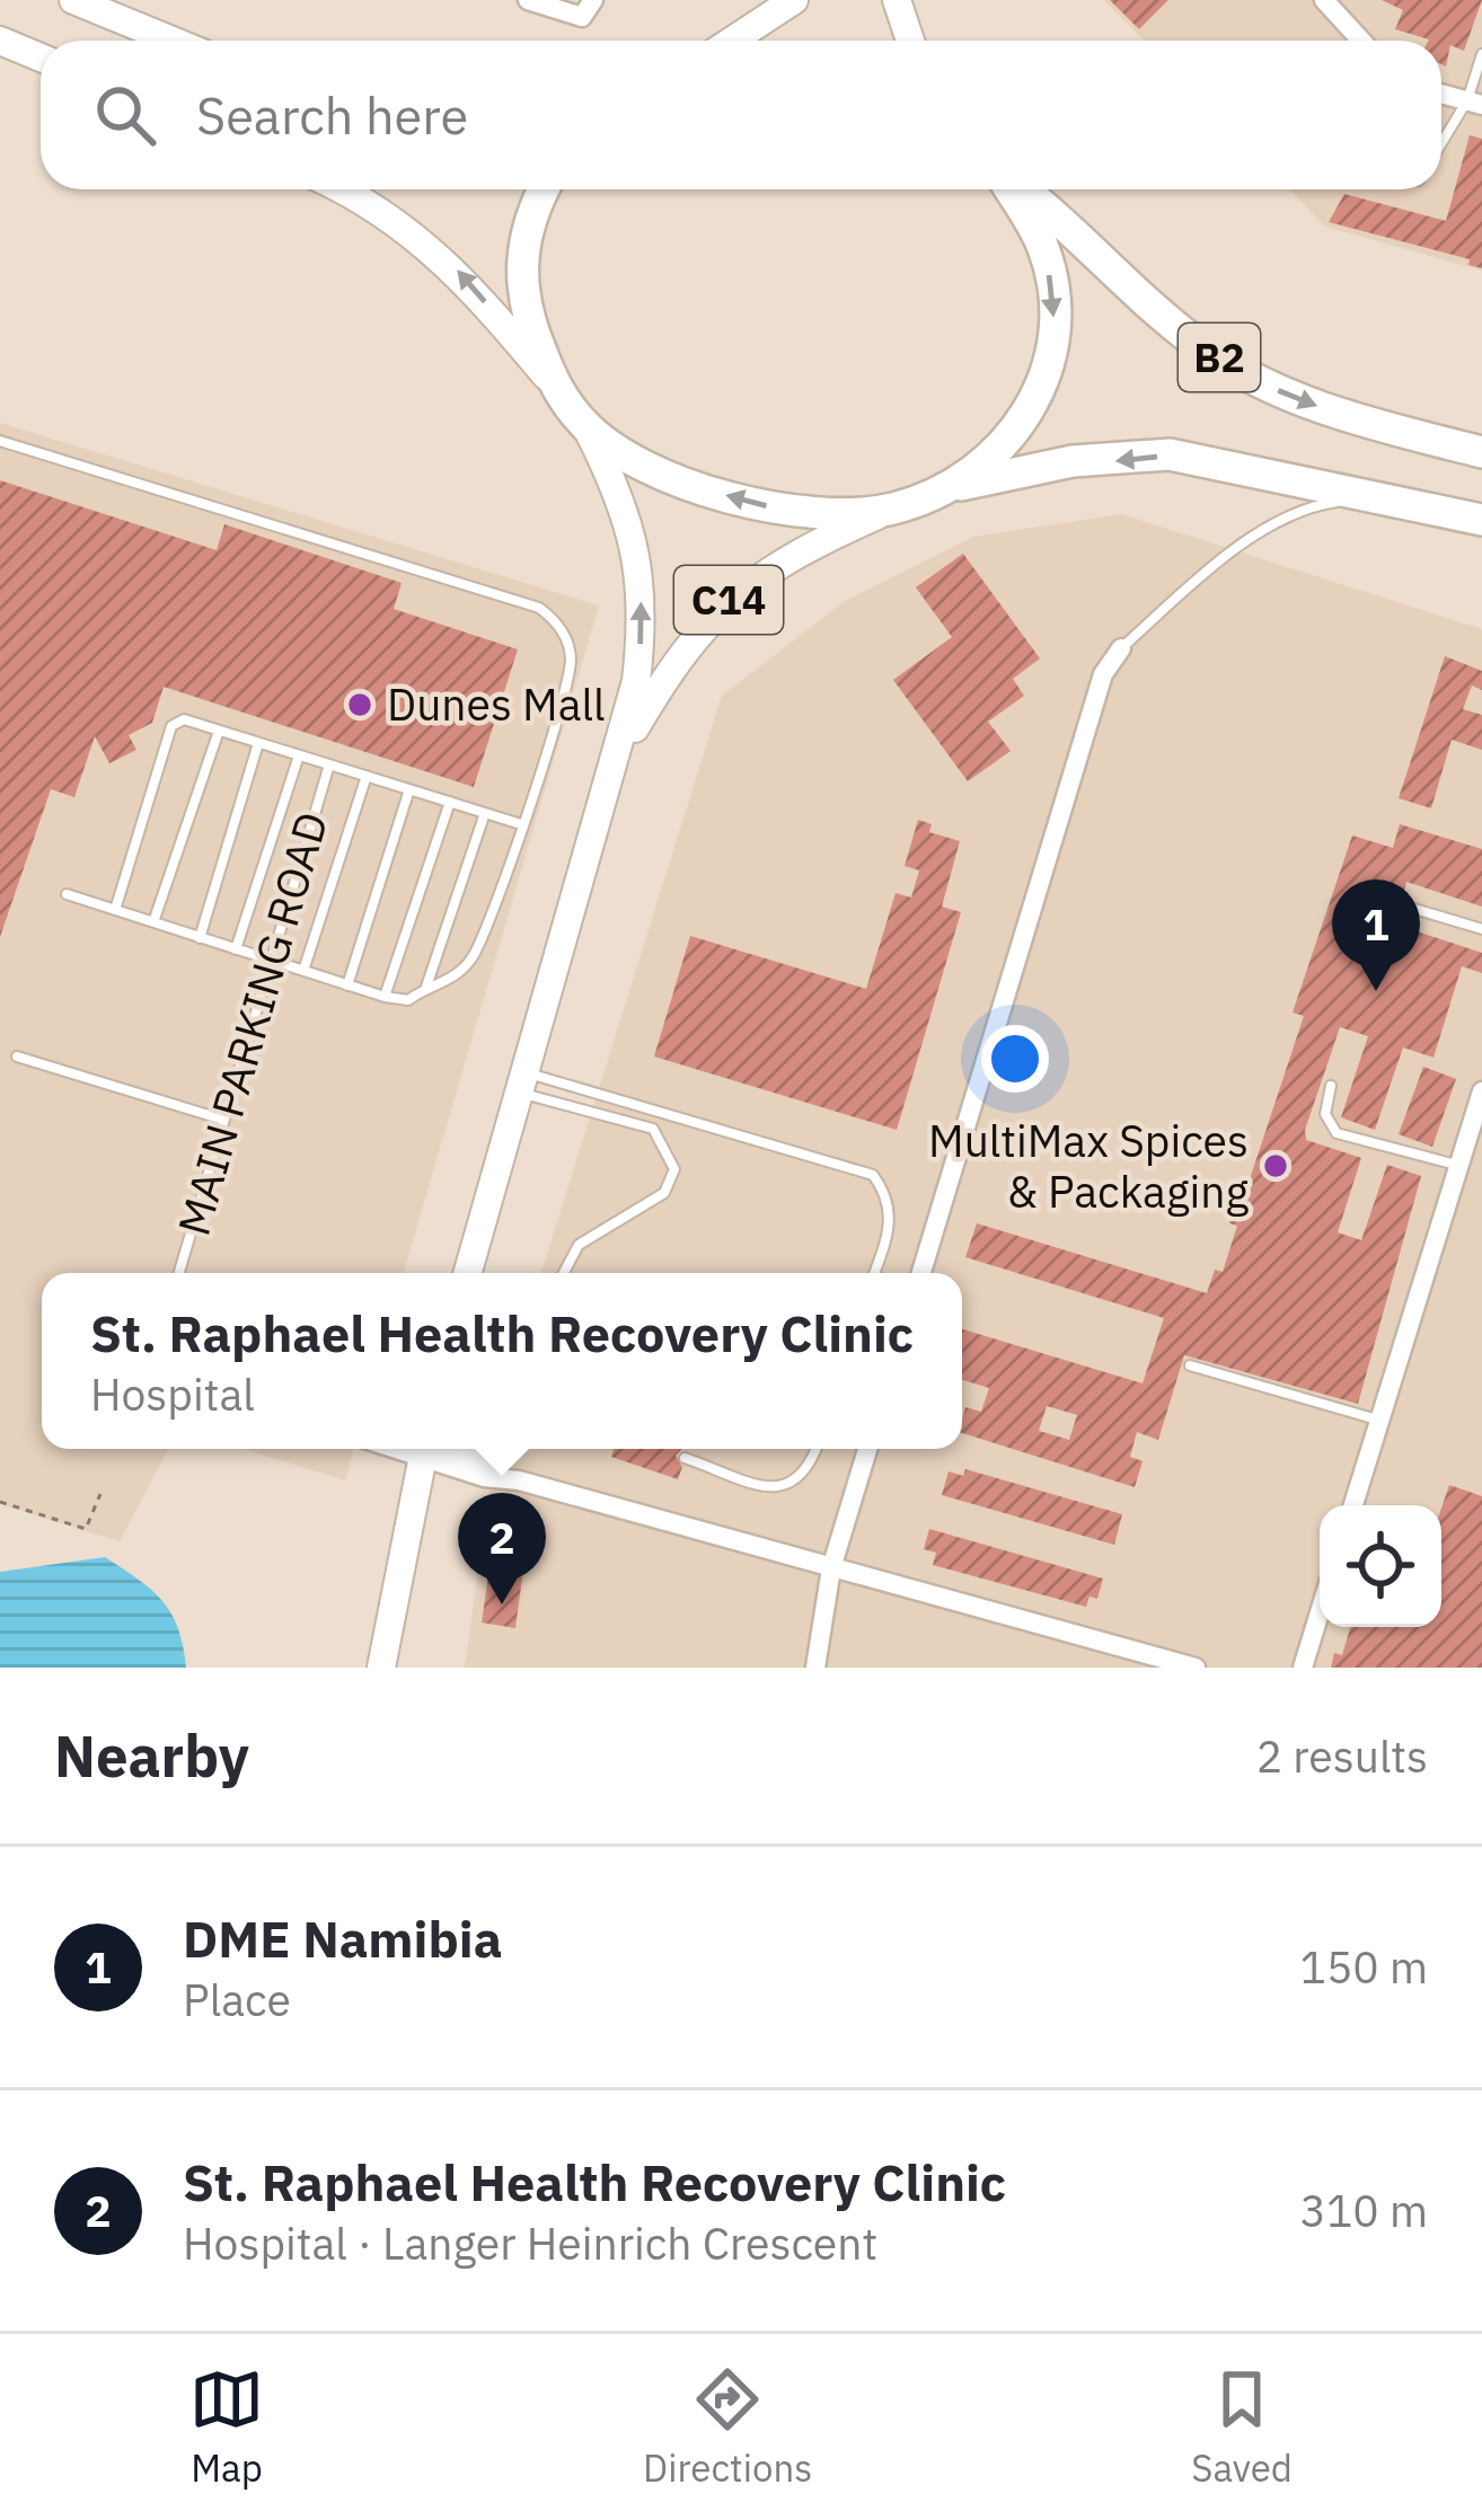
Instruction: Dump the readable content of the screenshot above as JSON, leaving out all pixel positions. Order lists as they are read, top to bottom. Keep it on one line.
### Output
{"streets":{"highway":["B2"],"main road":["C14"],"lane":["MAIN PARKING ROAD"]},"places":["Dunes Mall","MultiMax Spices & Packaging"],"page":{"search":"Search here","pins":["1","2"],"popup":["St. Raphael Health Recovery Clinic","Hospital"],"heading":["Nearby","2 results"],"list":[{"mark":"1","name":"DME Namibia","note":"Place","value":"150 m"},{"mark":"2","name":"St. Raphael Health Recovery Clinic","note":"Hospital · Langer Heinrich Crescent","value":"310 m"}],"nav":["Map","Directions","Saved"]}}
